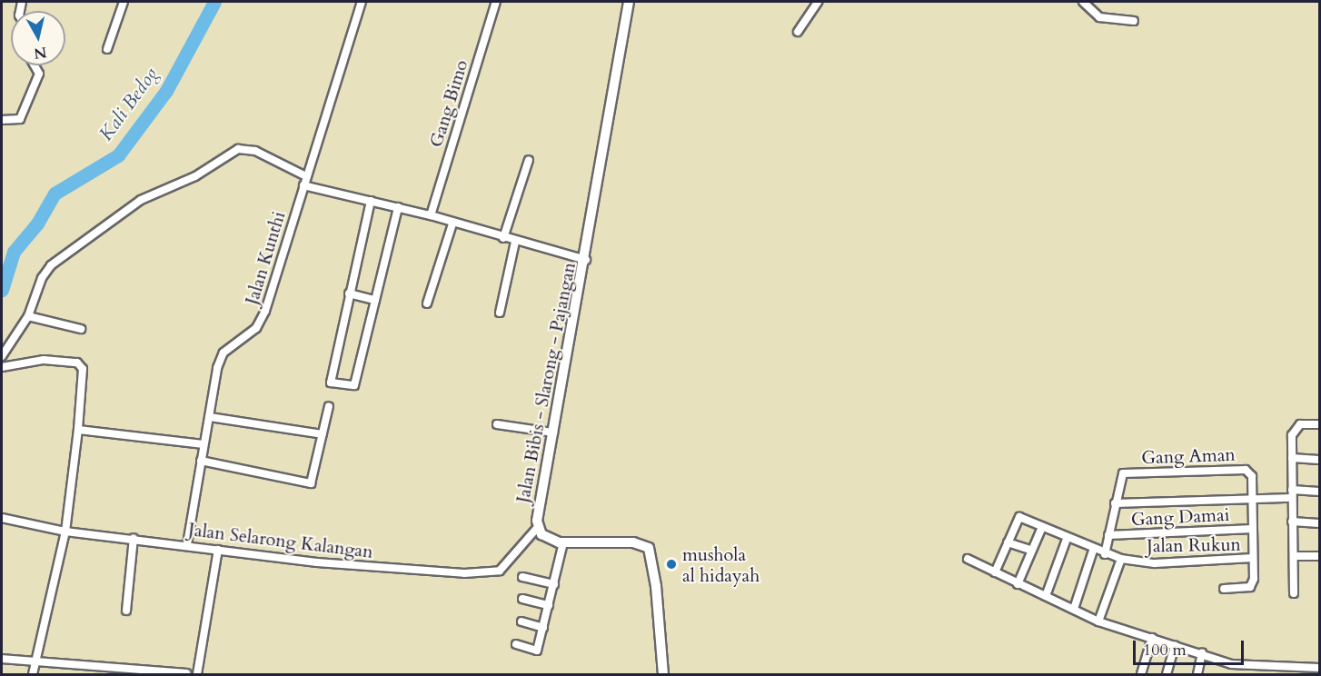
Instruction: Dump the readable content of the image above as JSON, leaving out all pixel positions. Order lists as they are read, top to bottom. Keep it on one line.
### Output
{"streets":{"main road":["Jalan Bibis - Slarong - Pajangan"],"street":["Gang Bimo","Jalan Kunthi","Gang Aman","Gang Damai","Jalan Selarong Kalangan","Jalan Rukun"]},"crossings":[["Jalan Kunthi","Jalan Selarong Kalangan"],["Jalan Bibis - Slarong - Pajangan","Jalan Selarong Kalangan"]],"water":["Kali Bedog"],"places":["mushola al hidayah"],"scale_bar":"100 m","north":"bottom"}
